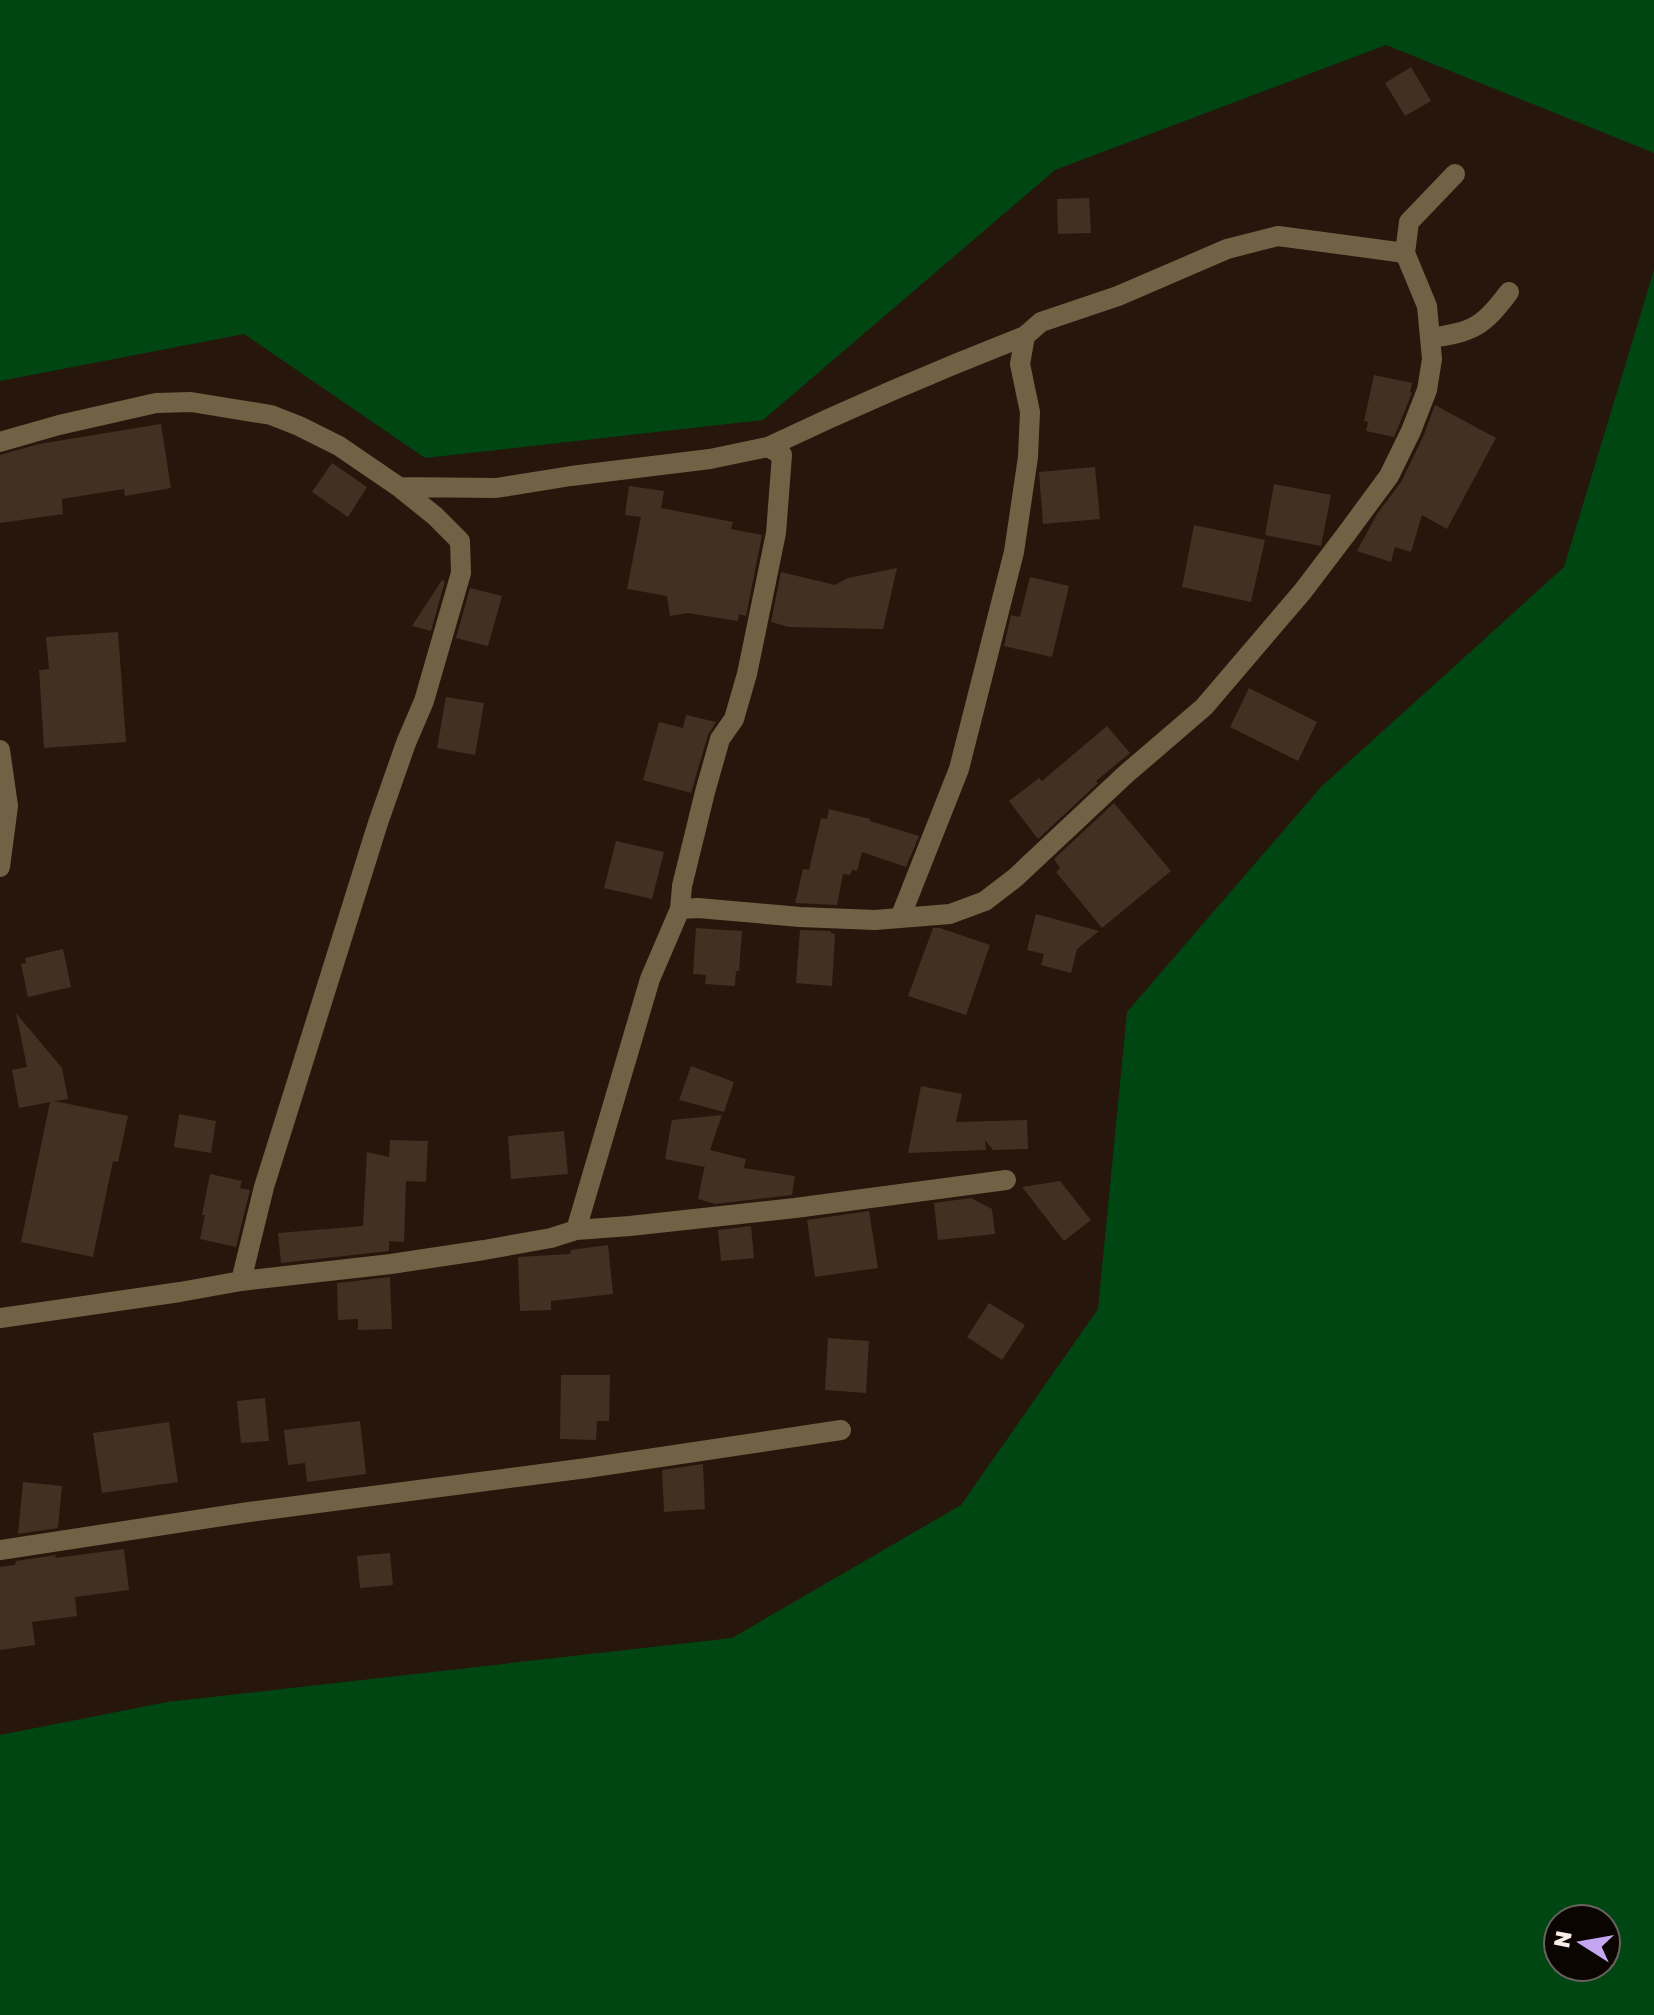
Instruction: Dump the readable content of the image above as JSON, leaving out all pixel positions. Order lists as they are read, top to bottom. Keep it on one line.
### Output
{"north":"left"}
